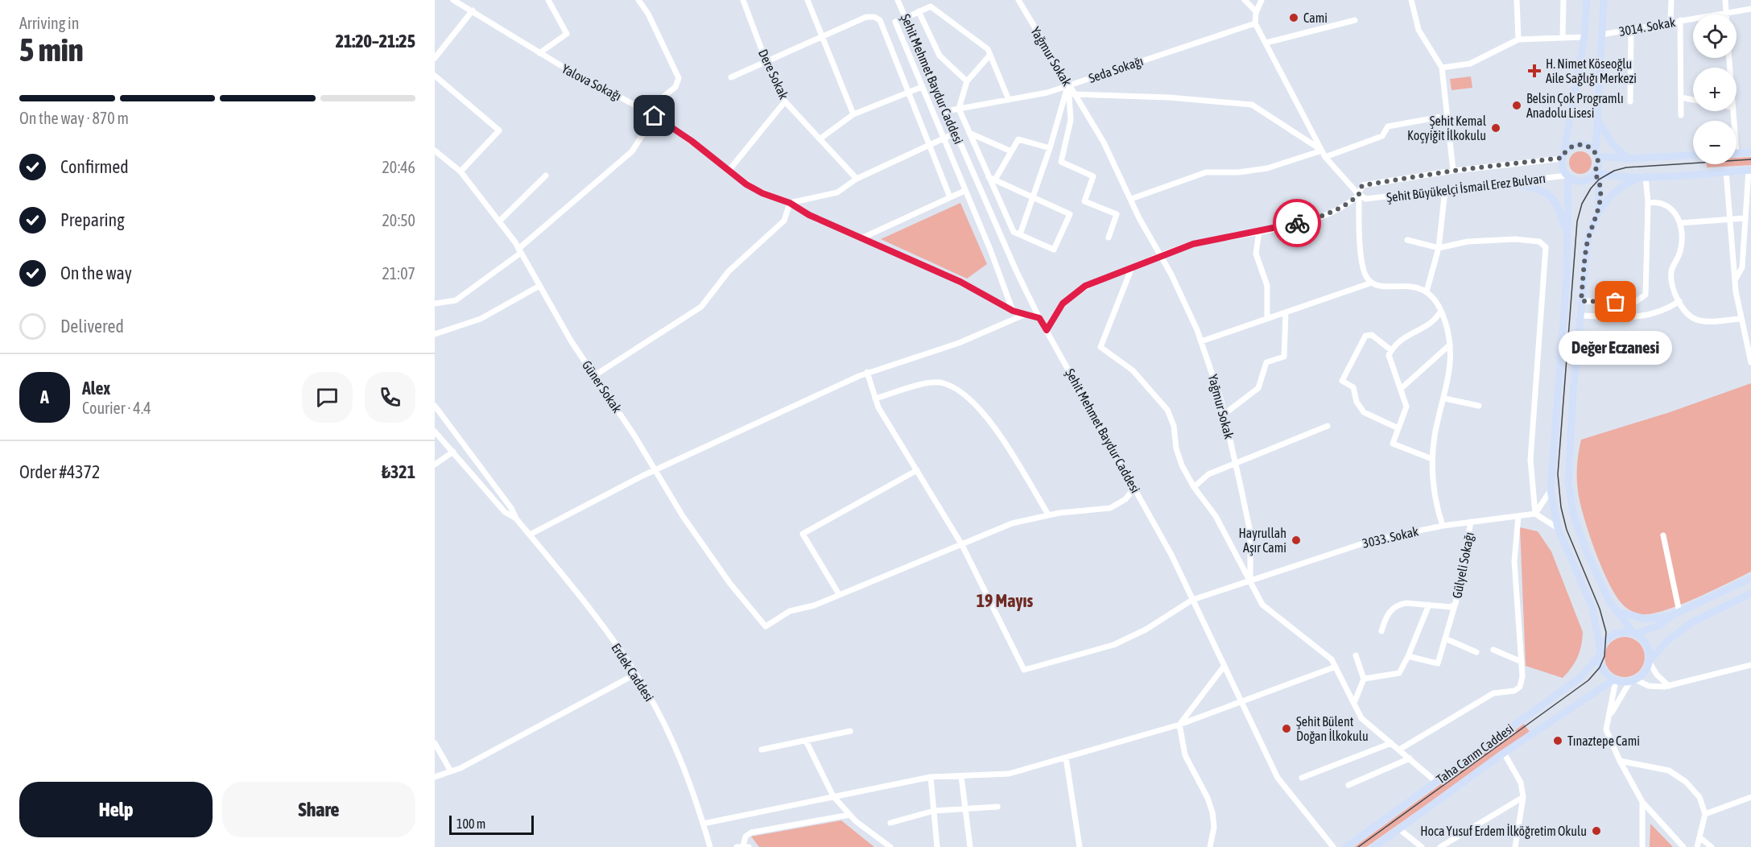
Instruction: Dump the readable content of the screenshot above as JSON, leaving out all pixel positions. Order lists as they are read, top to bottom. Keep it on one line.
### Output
{"streets":{"main road":["Taha Carım Caddesi"],"street":["3014. Sokak","Yağmur Sokak","Seda Sokağı","Dere Sokak","Şehit Mehmet Baydur Caddesi","Yalova Sokağı","Şehit Büyükelçi İsmail Erez Bulvarı","Güner Sokak","3033. Sokak","Gülyeli Sokağı","Erdek Caddesi"]},"crossings":[["Yağmur Sokak","Seda Sokağı"],["Yağmur Sokak","3033. Sokak"],["Yağmur Sokak","Taha Carım Caddesi"],["Seda Sokağı","Şehit Mehmet Baydur Caddesi"],["Şehit Mehmet Baydur Caddesi","Yalova Sokağı"],["Şehit Mehmet Baydur Caddesi","3033. Sokak"],["3033. Sokak","Gülyeli Sokağı"]],"districts":["19 Mayıs"],"places":{"other":["Cami","Belsin Çok Programlı Anadolu Lisesi","Şehit Kemal Koçyiğit İlkokulu","Değer Eczanesi","Hayrullah Aşır Cami","Şehit Bülent Doğan İlkokulu","Tınaztepe Cami","Hoca Yusuf Erdem İlköğretim Okulu"],"health":["H. Nimet Köseoğlu Aile Sağlığı Merkezi"]},"scale_bar":"100 m","page":{"heading":["5 min","Arriving in","21:20–21:25"],"panel":["Alex","Courier · 4.4","Order #4372","₺321"],"map_buttons":["+","−"],"bar":"On the way · 870 m","list":[["Confirmed","20:46"],["Preparing","20:50"],["On the way","21:07"],"Delivered"],"bubble":"Değer Eczanesi","round":"A","buttons":["Help","Share"],"scale":"100 m"}}
